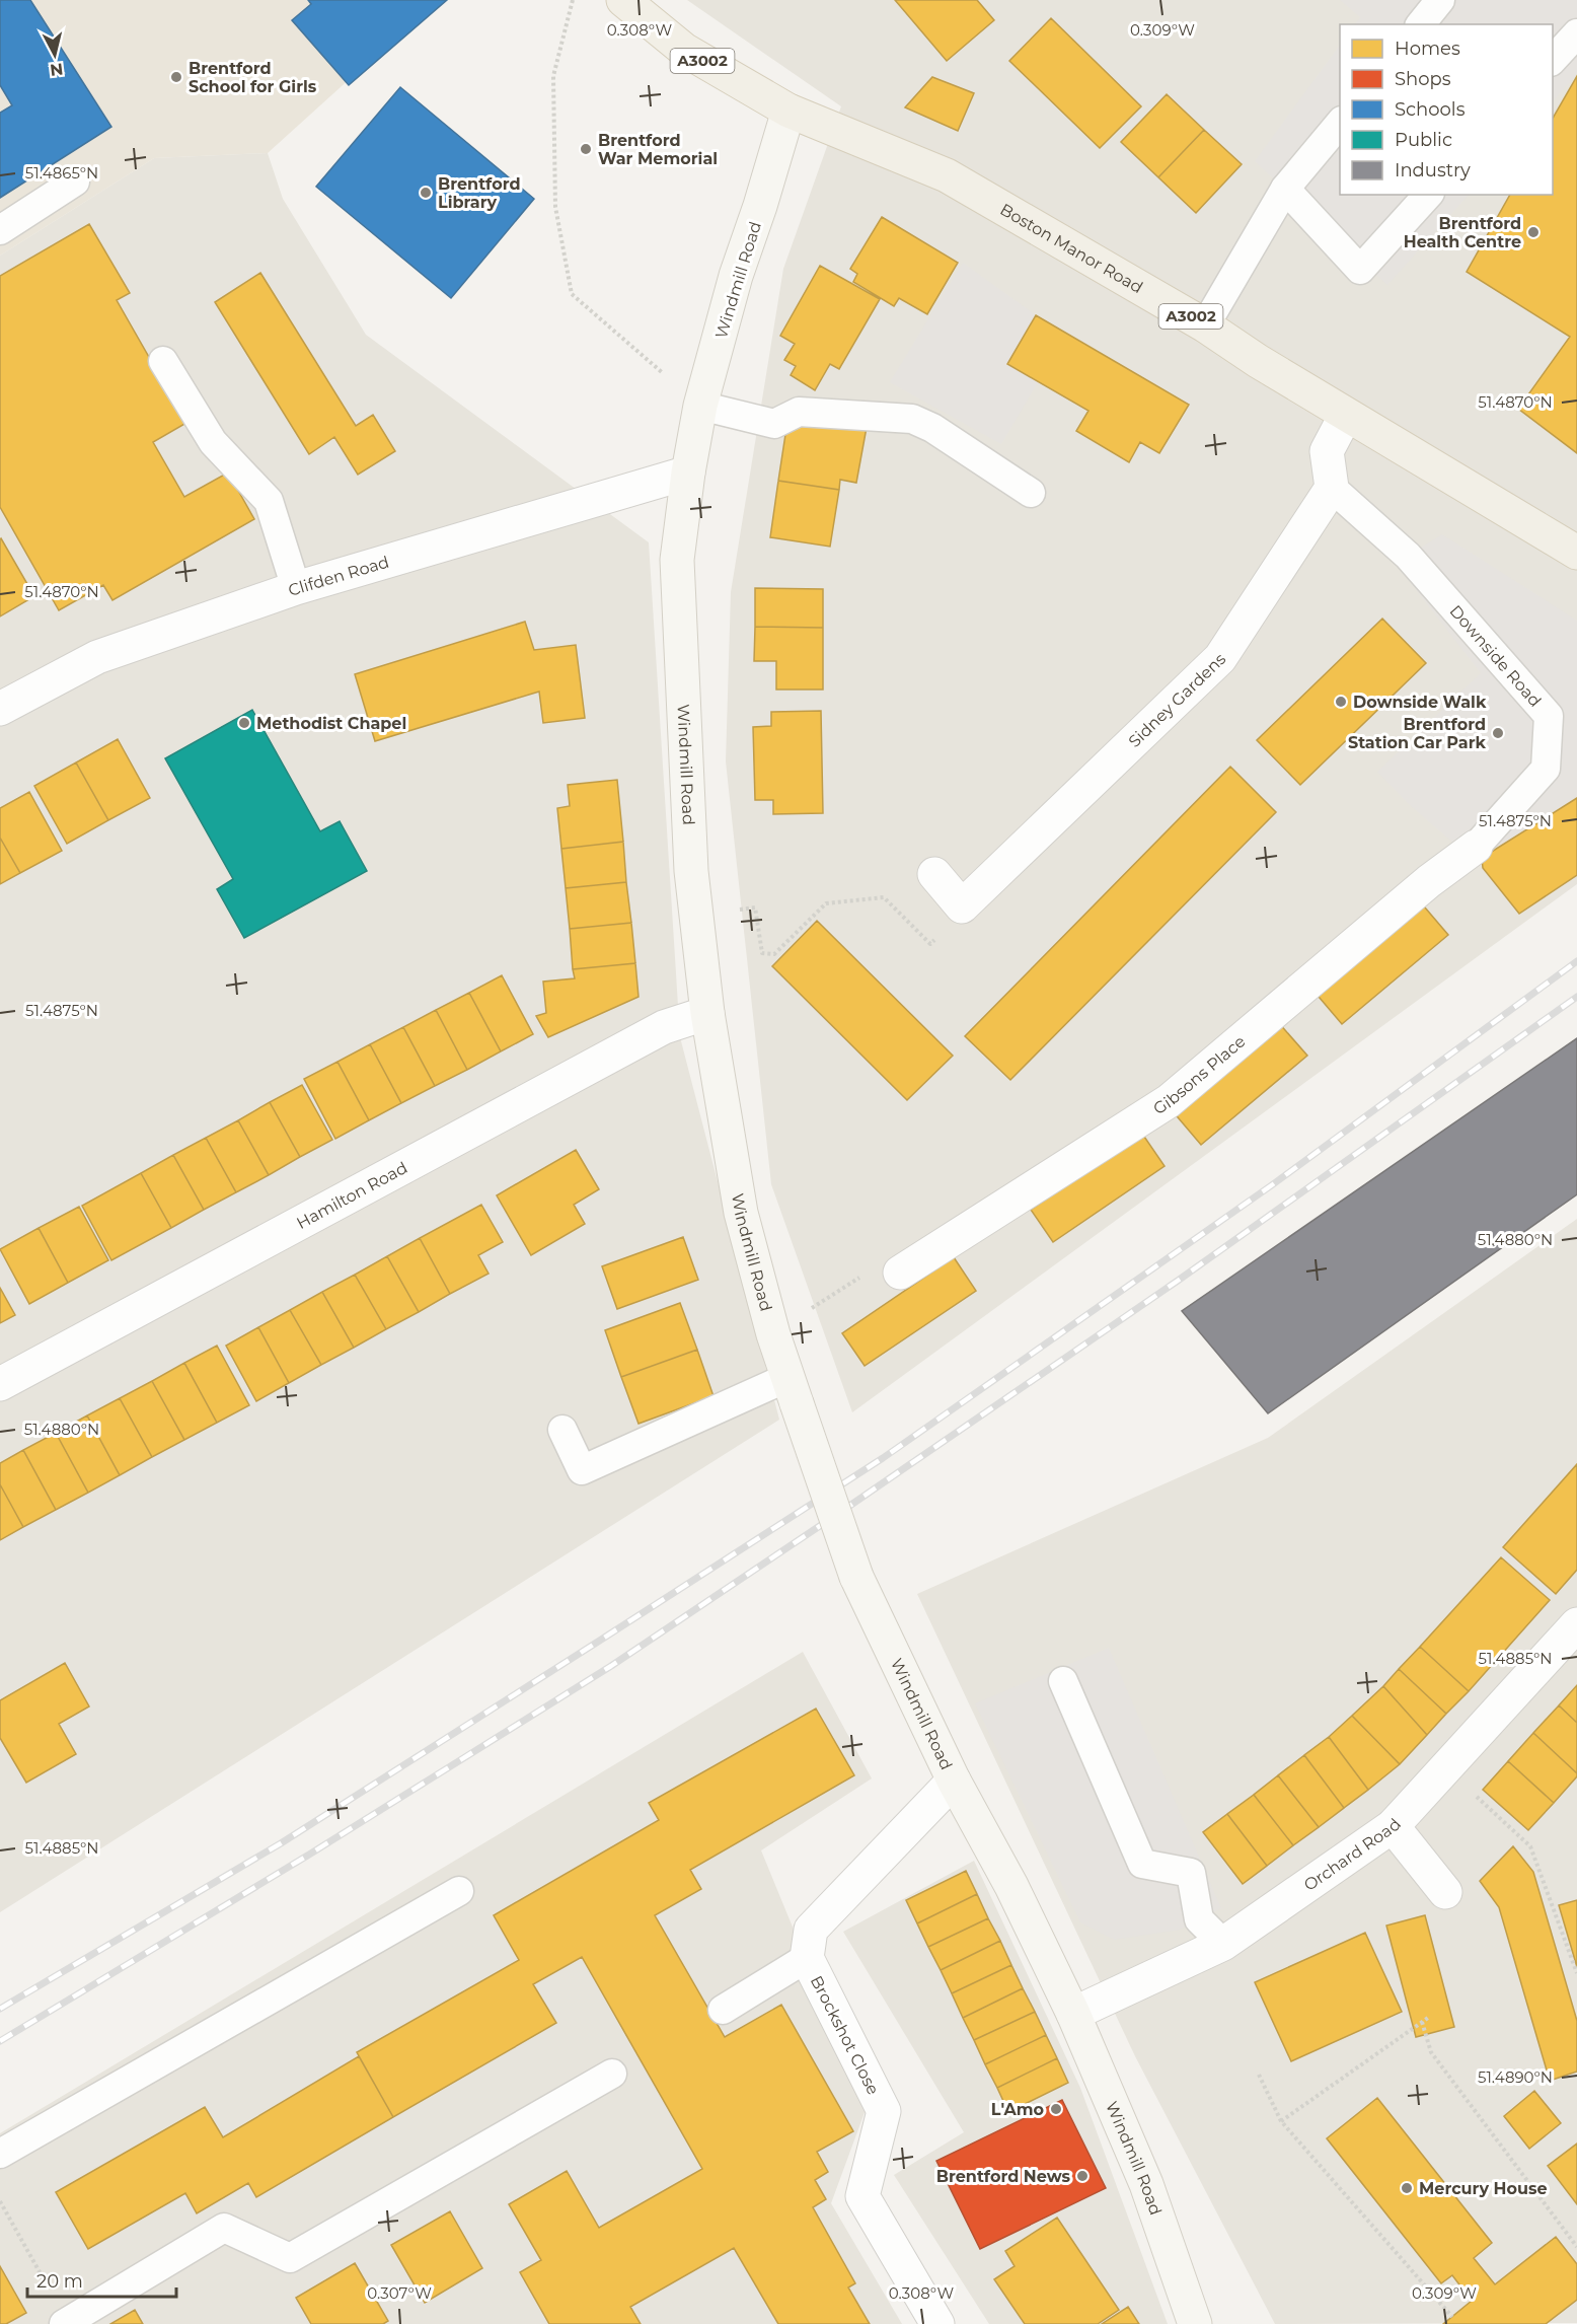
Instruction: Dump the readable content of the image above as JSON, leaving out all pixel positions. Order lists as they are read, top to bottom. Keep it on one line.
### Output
{"streets":{"main road":["A3002","Boston Manor Road","Windmill Road"],"street":["Clifden Road","Sidney Gardens","Gibsons Place","Hamilton Road","Orchard Road","Brockshot Close"],"lane":["Downside Road"]},"crossings":[["Boston Manor Road","Windmill Road"],["Windmill Road","Clifden Road"],["Windmill Road","Hamilton Road"],["Windmill Road","Orchard Road"],["Windmill Road","Brockshot Close"],["Downside Road","Sidney Gardens"],["Downside Road","Gibsons Place"]],"places":["Brentford School for Girls","Brentford War Memorial","Brentford Library","Brentford Health Centre","Downside Walk","Methodist Chapel","Brentford Station Car Park","L'Amo","Brentford News","Mercury House"],"legend":["Homes","Shops","Schools","Public","Industry"],"scale_bar":"20 m","north":"bottom","coordinates":["0.308°W","0.309°W","51.4865°N","51.4870°N","51.4875°N","51.4880°N","51.4885°N","51.4890°N","0.307°W"]}
